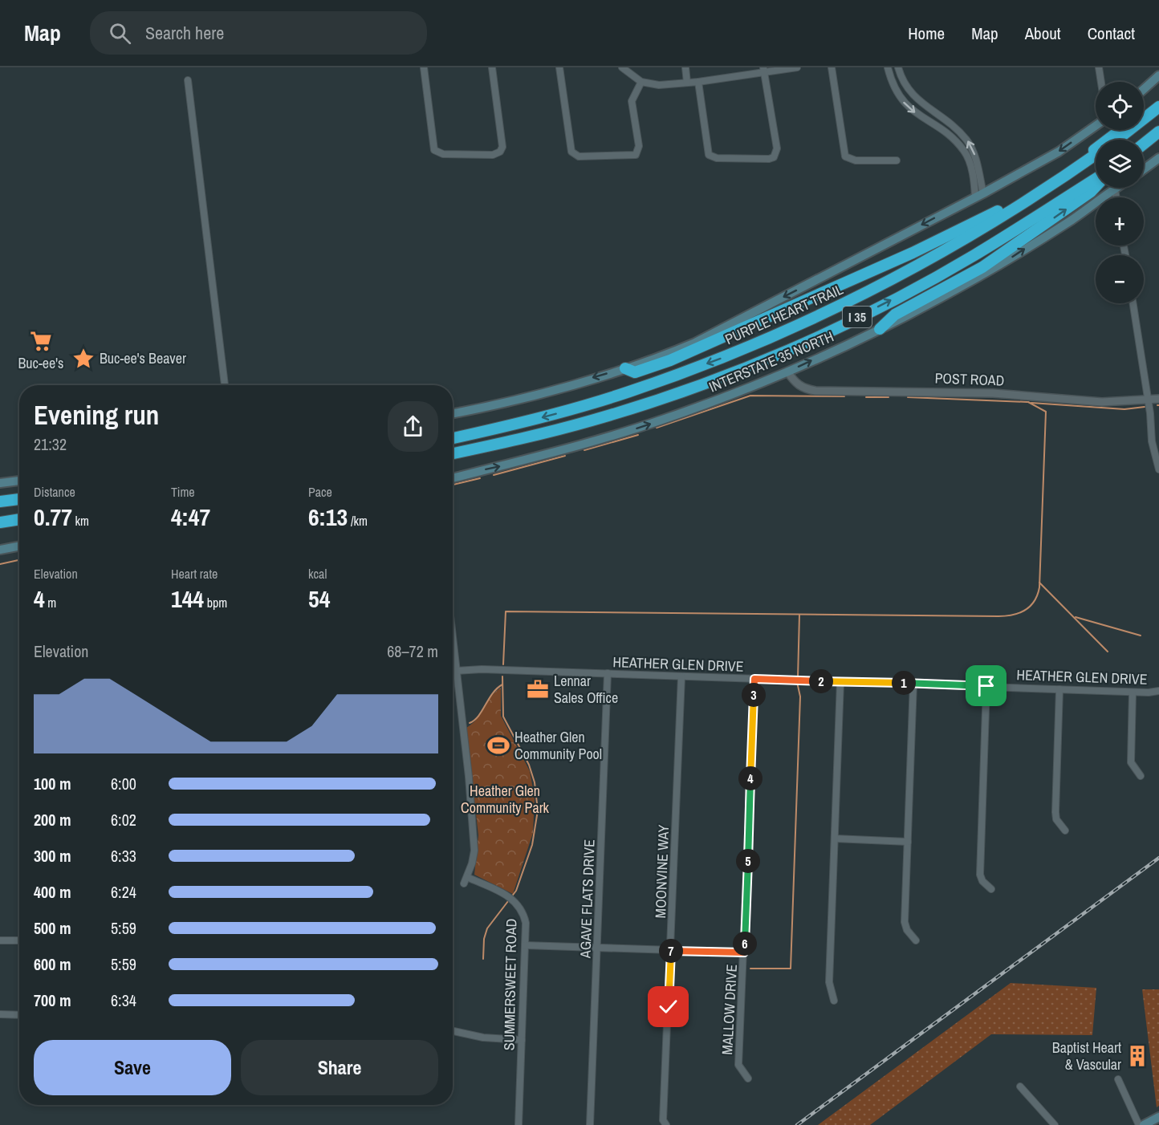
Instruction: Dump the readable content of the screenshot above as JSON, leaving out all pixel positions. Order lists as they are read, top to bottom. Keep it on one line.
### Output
{"streets":{"highway":["PURPLE HEART TRAIL","I 35"],"main road":["INTERSTATE 35 NORTH"],"street":["POST ROAD","HEATHER GLEN DRIVE","MOONVINE WAY","AGAVE FLATS DRIVE","SUMMERSWEET ROAD","MALLOW DRIVE"]},"crossings":[["INTERSTATE 35 NORTH","POST ROAD"],["HEATHER GLEN DRIVE","MOONVINE WAY"],["HEATHER GLEN DRIVE","AGAVE FLATS DRIVE"],["HEATHER GLEN DRIVE","MALLOW DRIVE"]],"parks":["Heather Glen Community Park"],"places":{"supermarket":["Buc-ee's"],"place":["Buc-ee's Beaver"],"office":["Lennar Sales Office"],"sports":["Heather Glen Community Pool"],"building":["Baptist Heart & Vascular"]},"page":{"header":"Map","search":"Search here","nav":["Home","Map","About","Contact"],"map_buttons":["+","−"],"heading":["Evening run","21:32"],"stats":[["Distance","0.77 km"],["Time","4:47"],["Pace","6:13 /km"],["Elevation","4 m"],["Heart rate","144 bpm"],["kcal","54"]],"chart":["Elevation","68–72 m"],"pins":["2","1","3","4","5","6","7"],"list":[{"name":"100 m","note":"6:00"},{"name":"200 m","note":"6:02"},{"name":"300 m","note":"6:33"},{"name":"400 m","note":"6:24"},{"name":"500 m","note":"5:59"},{"name":"600 m","note":"5:59"},{"name":"700 m","note":"6:34"}],"buttons":["Save","Share"]}}
